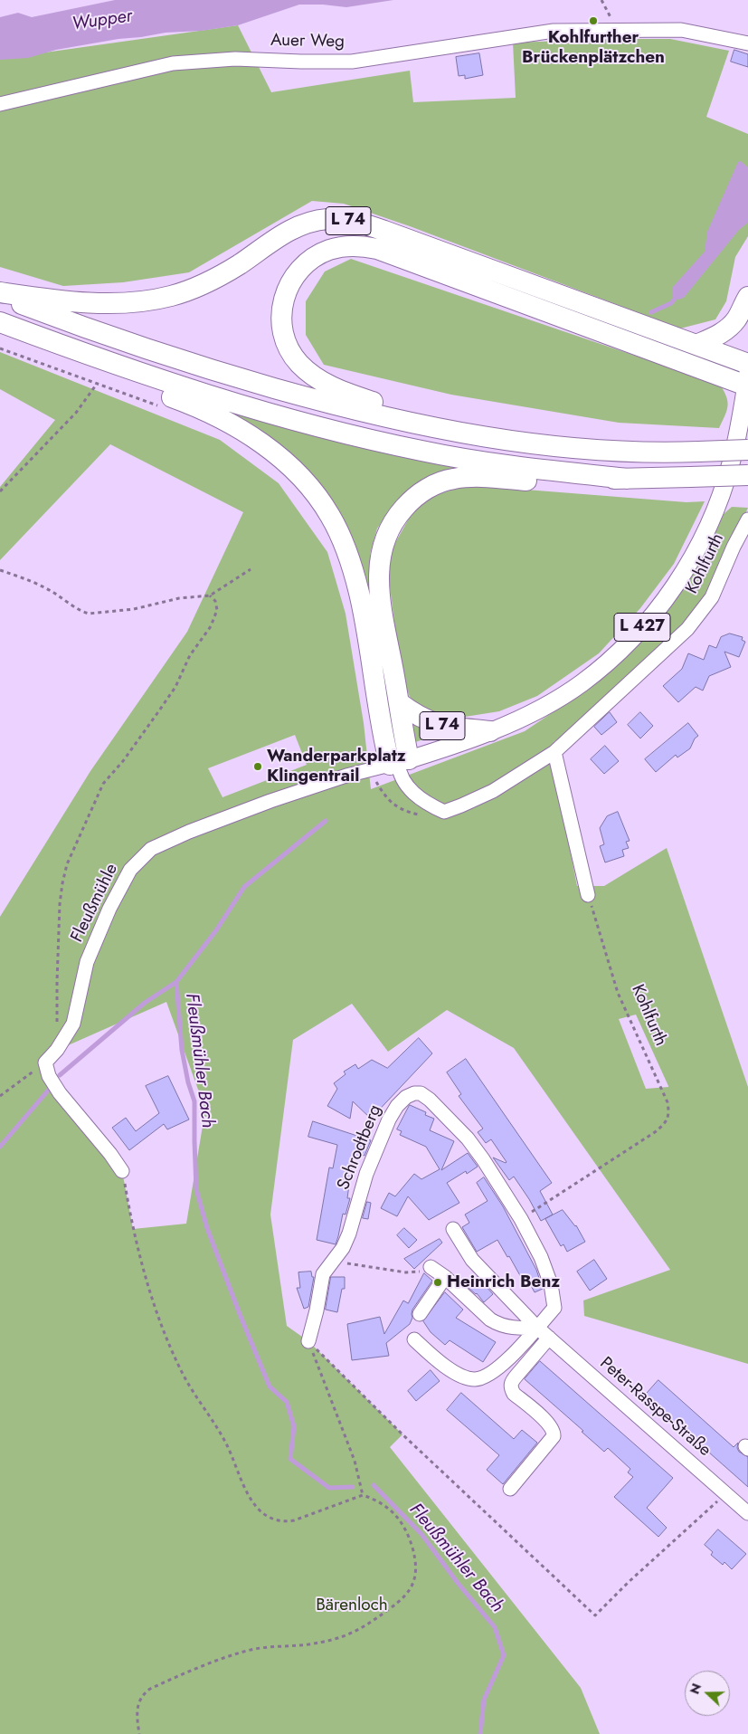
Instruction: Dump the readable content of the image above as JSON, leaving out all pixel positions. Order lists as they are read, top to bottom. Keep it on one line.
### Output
{"streets":{"highway":["L 74"],"main road":["L 427"],"street":["Auer Weg","Kohlfurth","Fleußmühle","Schrodtberg","Peter-Rasspe-Straße"]},"crossings":[["L 74","Kohlfurth"],["L 74","L 427"],["L 74","Fleußmühle"],["Kohlfurth","L 427"],["Kohlfurth","Fleußmühle"],["Kohlfurth","Schrodtberg"],["L 427","Fleußmühle"],["Schrodtberg","Peter-Rasspe-Straße"]],"water":["Wupper","Fleußmühler Bach"],"parks":["Bärenloch"],"places":["Kohlfurther Brückenplätzchen","Wanderparkplatz Klingentrail","Heinrich Benz"],"north":"left"}
